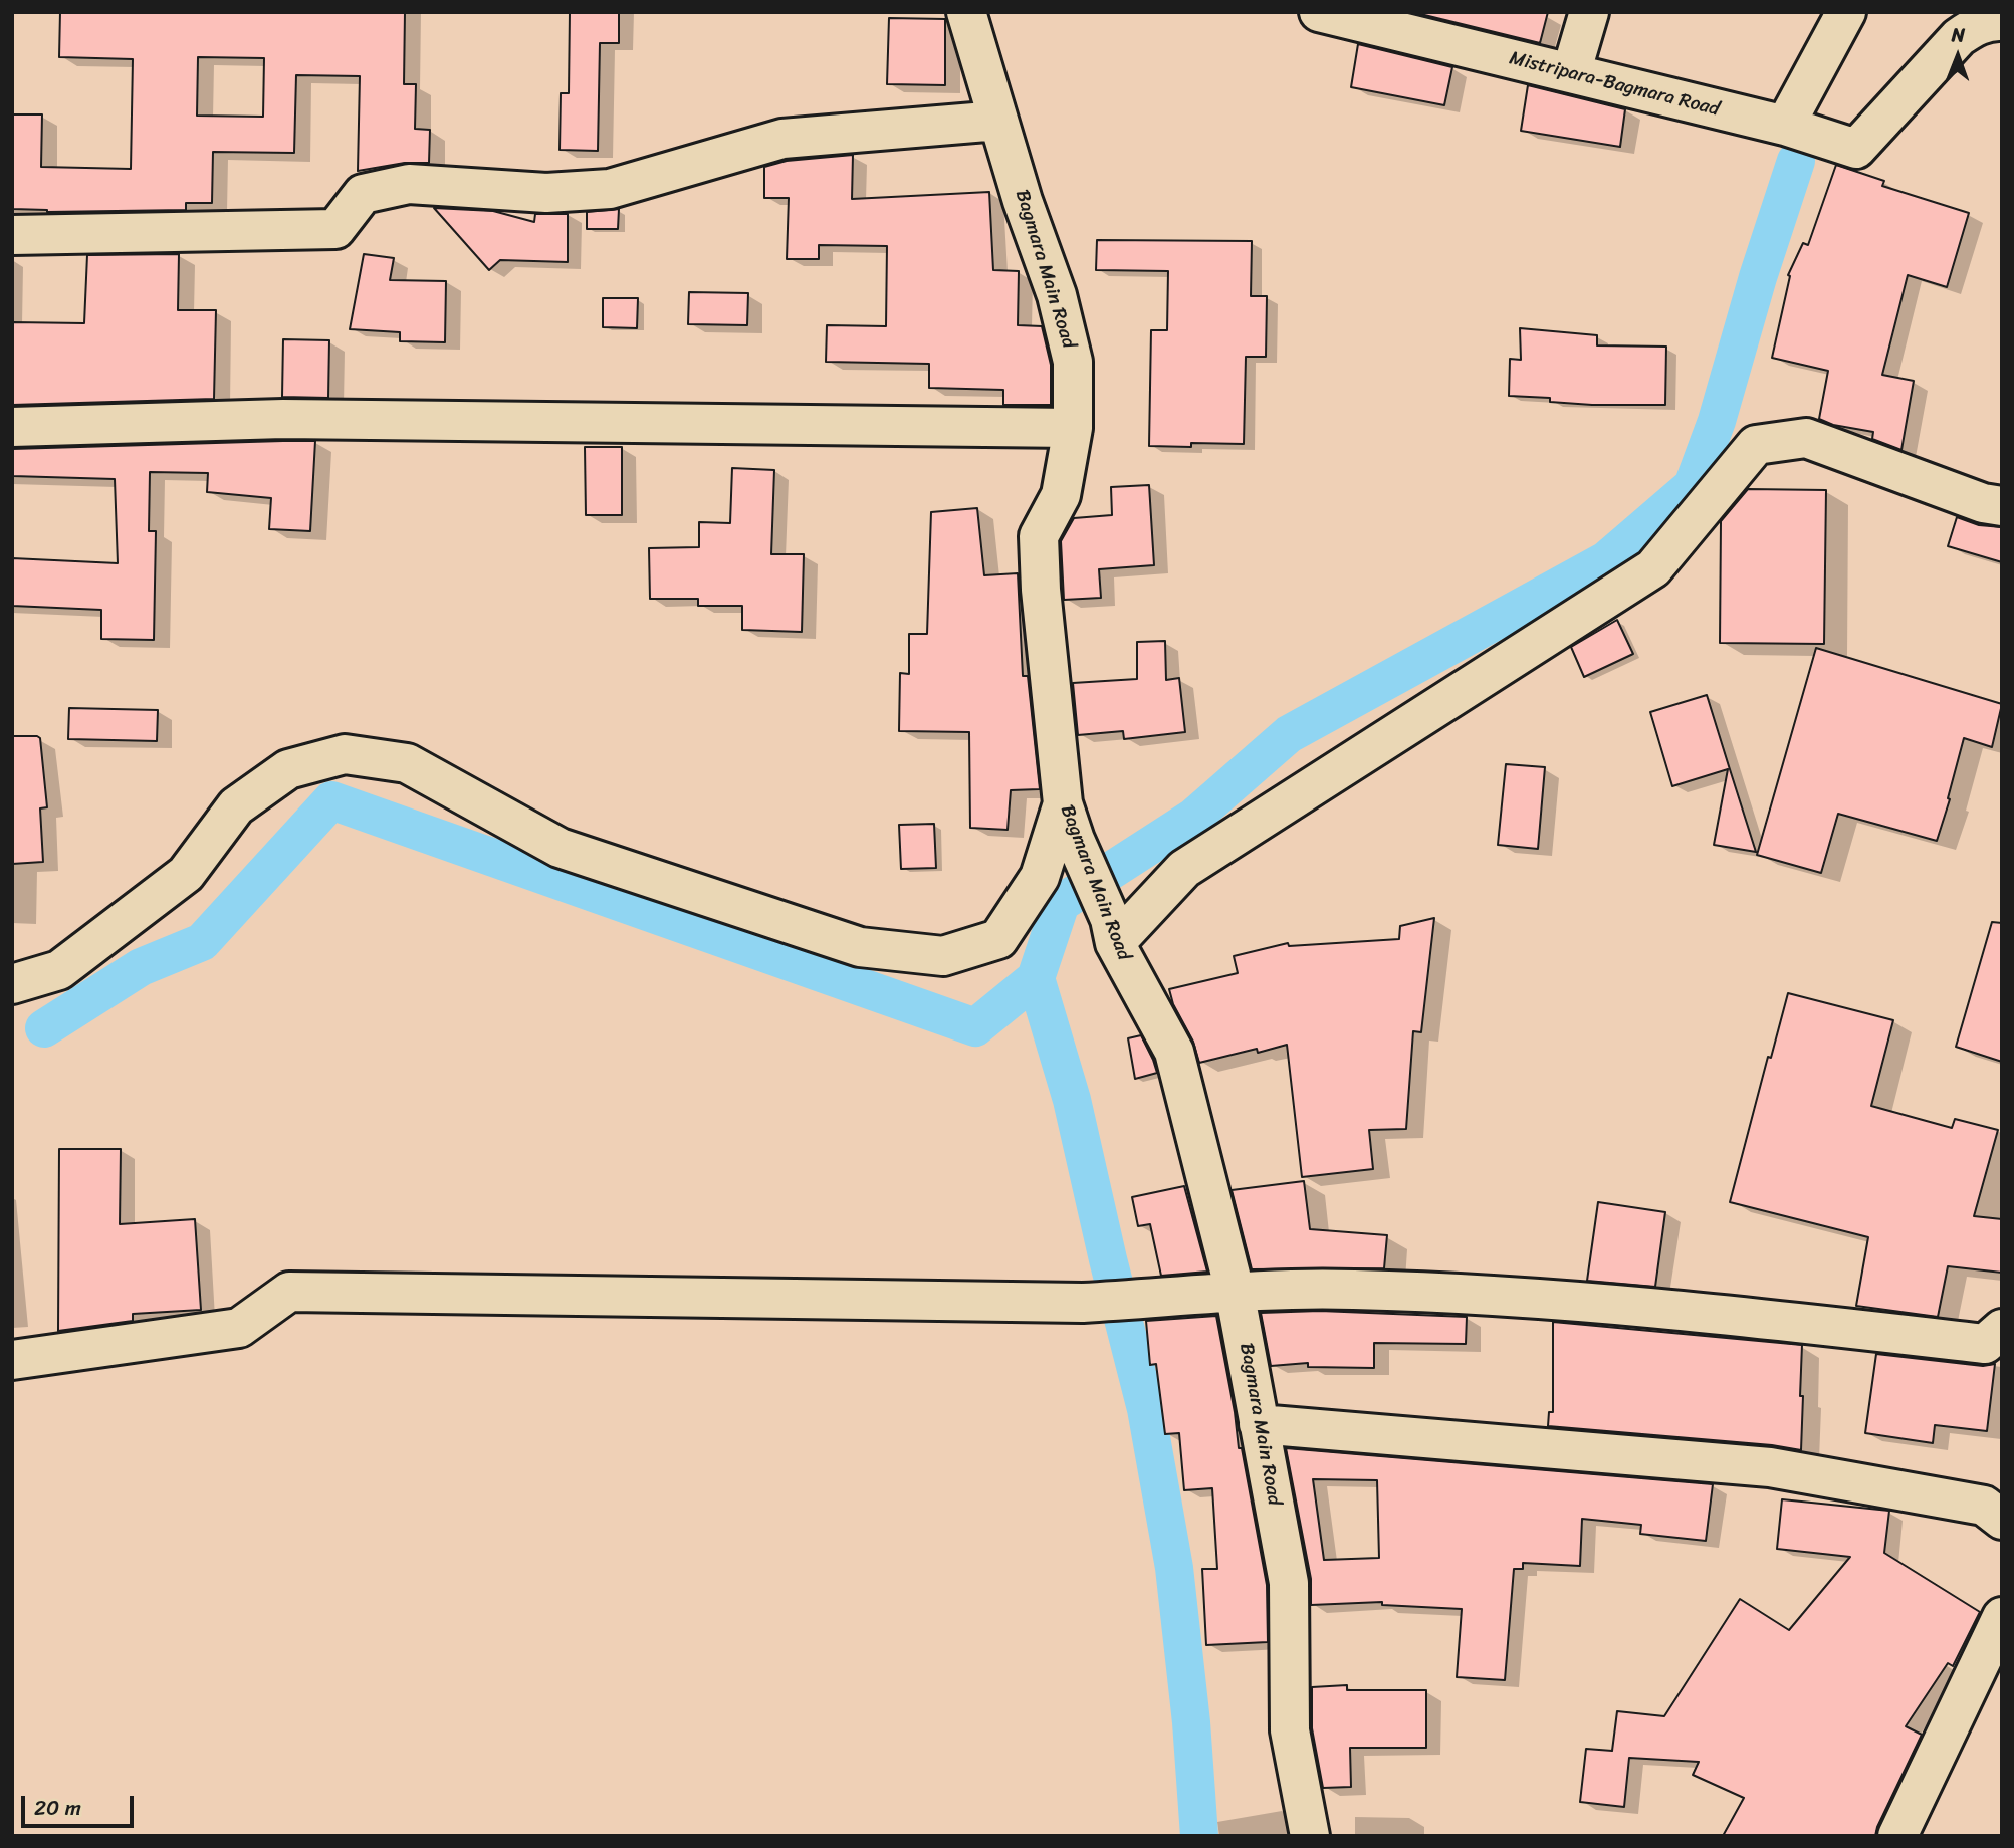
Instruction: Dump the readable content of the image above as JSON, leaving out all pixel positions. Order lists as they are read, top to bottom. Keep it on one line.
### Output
{"streets":{"street":["Mistripara-Bagmara Road","Bagmara Main Road"]},"scale_bar":"20 m","north":"top"}
